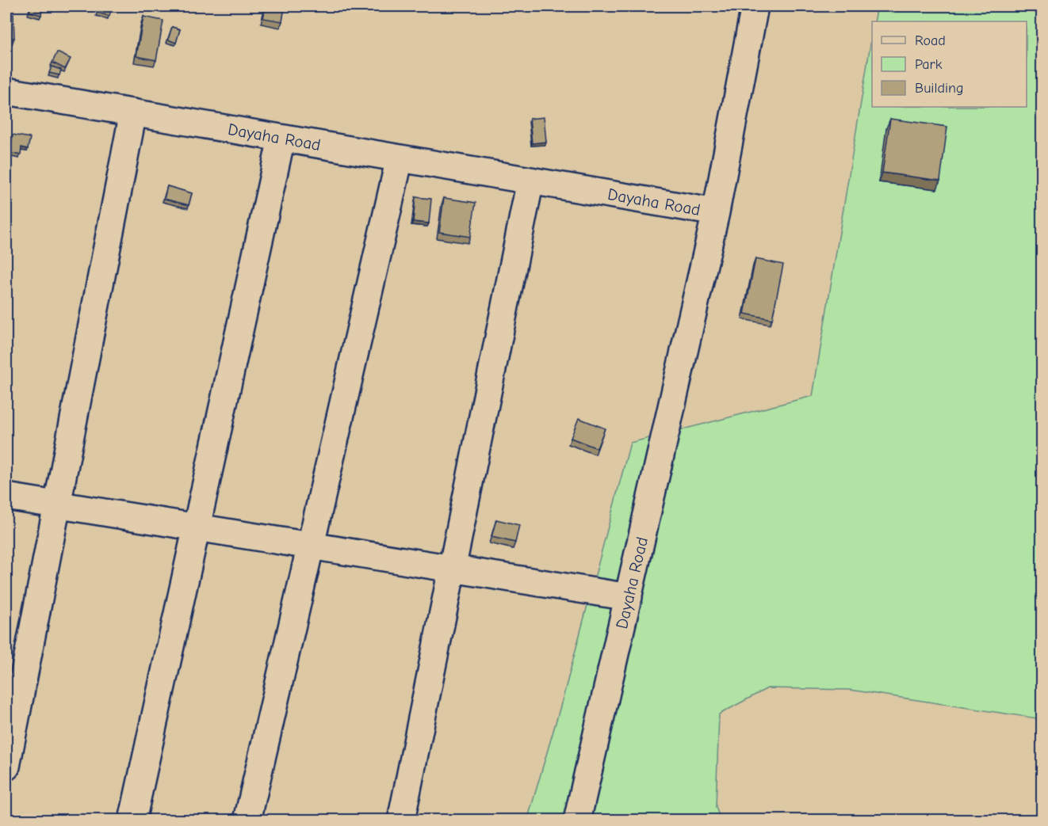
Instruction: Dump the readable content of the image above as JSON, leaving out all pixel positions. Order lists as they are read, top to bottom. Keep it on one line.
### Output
{"streets":{"street":["Dayaha Road"]},"legend":["Road","Park","Building"]}
